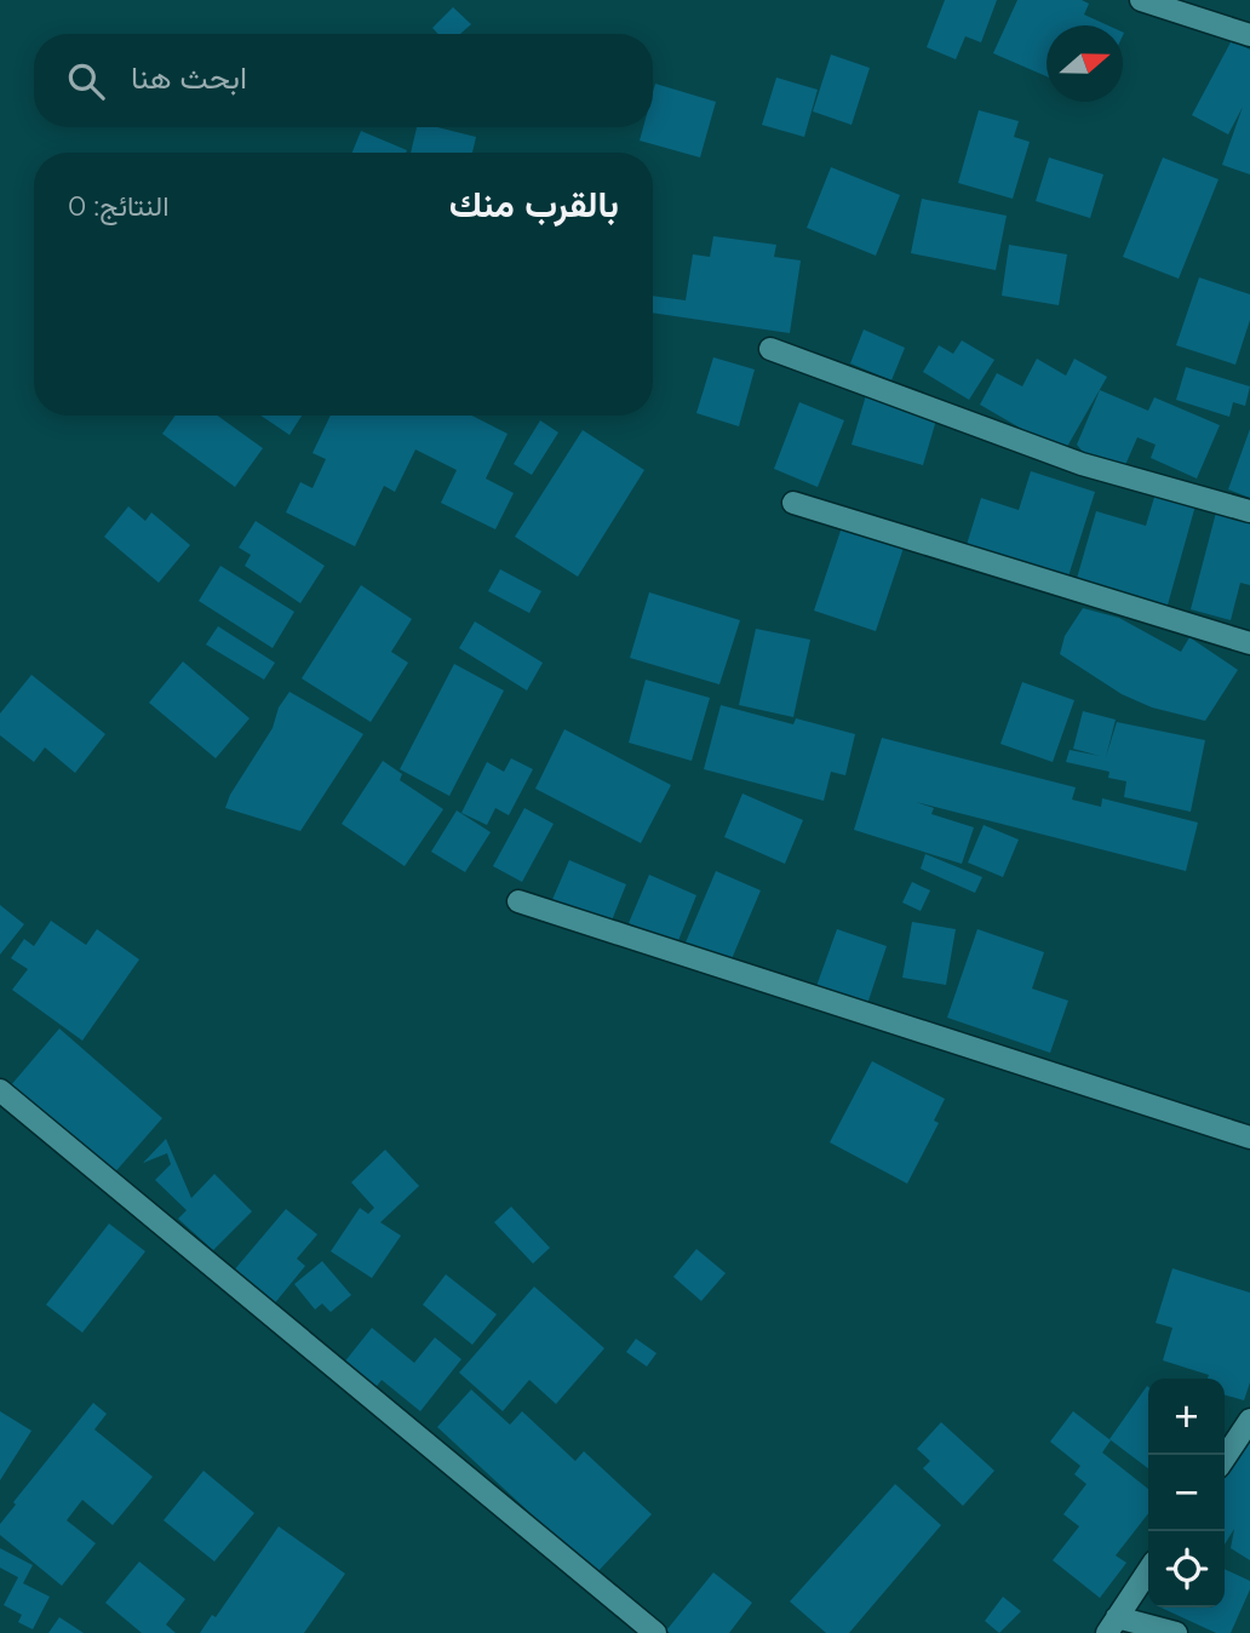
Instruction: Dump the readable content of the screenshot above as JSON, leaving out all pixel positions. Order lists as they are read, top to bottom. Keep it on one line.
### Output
{"north":"right","page":{"search":"ابحث هنا","heading":["بالقرب منك","النتائج: 0"],"map_buttons":["+","−"]}}
